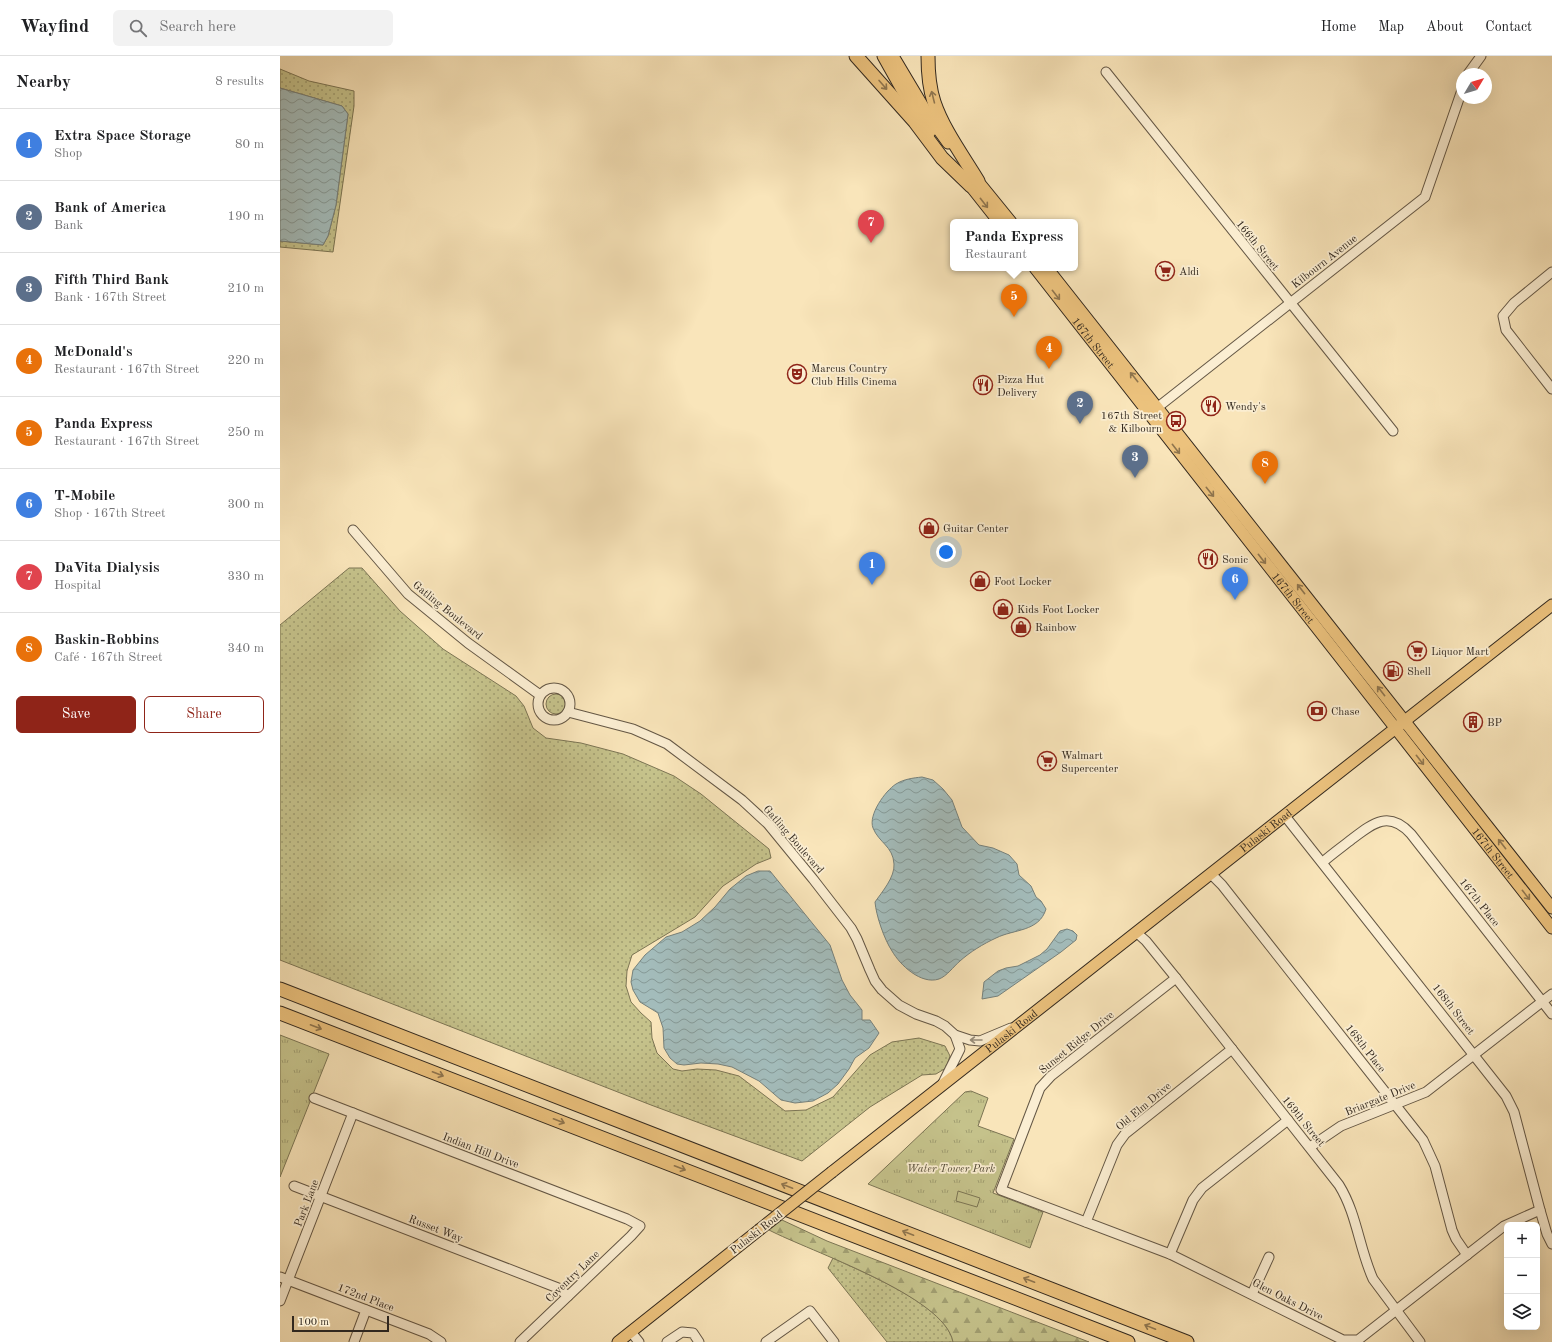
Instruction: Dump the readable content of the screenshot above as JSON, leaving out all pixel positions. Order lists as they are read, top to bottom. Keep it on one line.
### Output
{"streets":{"main road":["167th Street","Pulaski Road"],"street":["166th Street","Kilbourn Avenue","Gatling Boulevard","167th Place","168th Street","Sunset Ridge Drive","168th Place","Briargate Drive","Old Elm Drive","169th Street","Indian Hill Drive","Park Lane","Russet Way","Coventry Lane","172nd Place","Glen Oaks Drive"]},"crossings":[["166th Street","Kilbourn Avenue"],["Kilbourn Avenue","167th Street"],["167th Street","Pulaski Road"],["Gatling Boulevard","Pulaski Road"],["Pulaski Road","168th Street"],["Pulaski Road","168th Place"],["Pulaski Road","169th Street"],["167th Place","168th Street"],["167th Place","Briargate Drive"],["168th Street","Briargate Drive"],["168th Street","Glen Oaks Drive"],["Sunset Ridge Drive","169th Street"],["Sunset Ridge Drive","Glen Oaks Drive"],["168th Place","Briargate Drive"],["168th Place","Glen Oaks Drive"],["Briargate Drive","169th Street"],["Old Elm Drive","169th Street"],["Old Elm Drive","Glen Oaks Drive"],["169th Street","Glen Oaks Drive"],["Indian Hill Drive","Park Lane"],["Indian Hill Drive","Coventry Lane"],["Park Lane","Russet Way"],["Park Lane","172nd Place"],["Russet Way","Coventry Lane"]],"parks":["Water Tower Park"],"places":{"supermarket":["Aldi","Liquor Mart","Walmart Supercenter"],"theatre":["Marcus Country Club Hills Cinema"],"restaurant":["Pizza Hut Delivery","Wendy's","Sonic"],"bus stop":["167th Street & Kilbourn"],"shop":["Guitar Center","Foot Locker","Kids Foot Locker","Rainbow"],"fuel station":["Shell"],"bank":["Chase"],"building":["BP"]},"scale_bar":"100 m","north":"top right","page":{"header":"Wayfind","search":"Search here","nav":["Home","Map","About","Contact"],"heading":["Nearby","8 results"],"list":[{"mark":"1","name":"Extra Space Storage","note":"Shop","value":"80 m"},{"mark":"2","name":"Bank of America","note":"Bank","value":"190 m"},{"mark":"3","name":"Fifth Third Bank","note":"Bank · 167th Street","value":"210 m"},{"mark":"4","name":"McDonald's","note":"Restaurant · 167th Street","value":"220 m"},{"mark":"5","name":"Panda Express","note":"Restaurant · 167th Street","value":"250 m"},{"mark":"6","name":"T-Mobile","note":"Shop · 167th Street","value":"300 m"},{"mark":"7","name":"DaVita Dialysis","note":"Hospital","value":"330 m"},{"mark":"8","name":"Baskin-Robbins","note":"Café · 167th Street","value":"340 m"}],"pins":["7","5","4","2","3","8","1","6"],"popup":["Panda Express","Restaurant"],"buttons":["Save","Share"],"map_buttons":["+","−"],"scale":"100 m"}}
